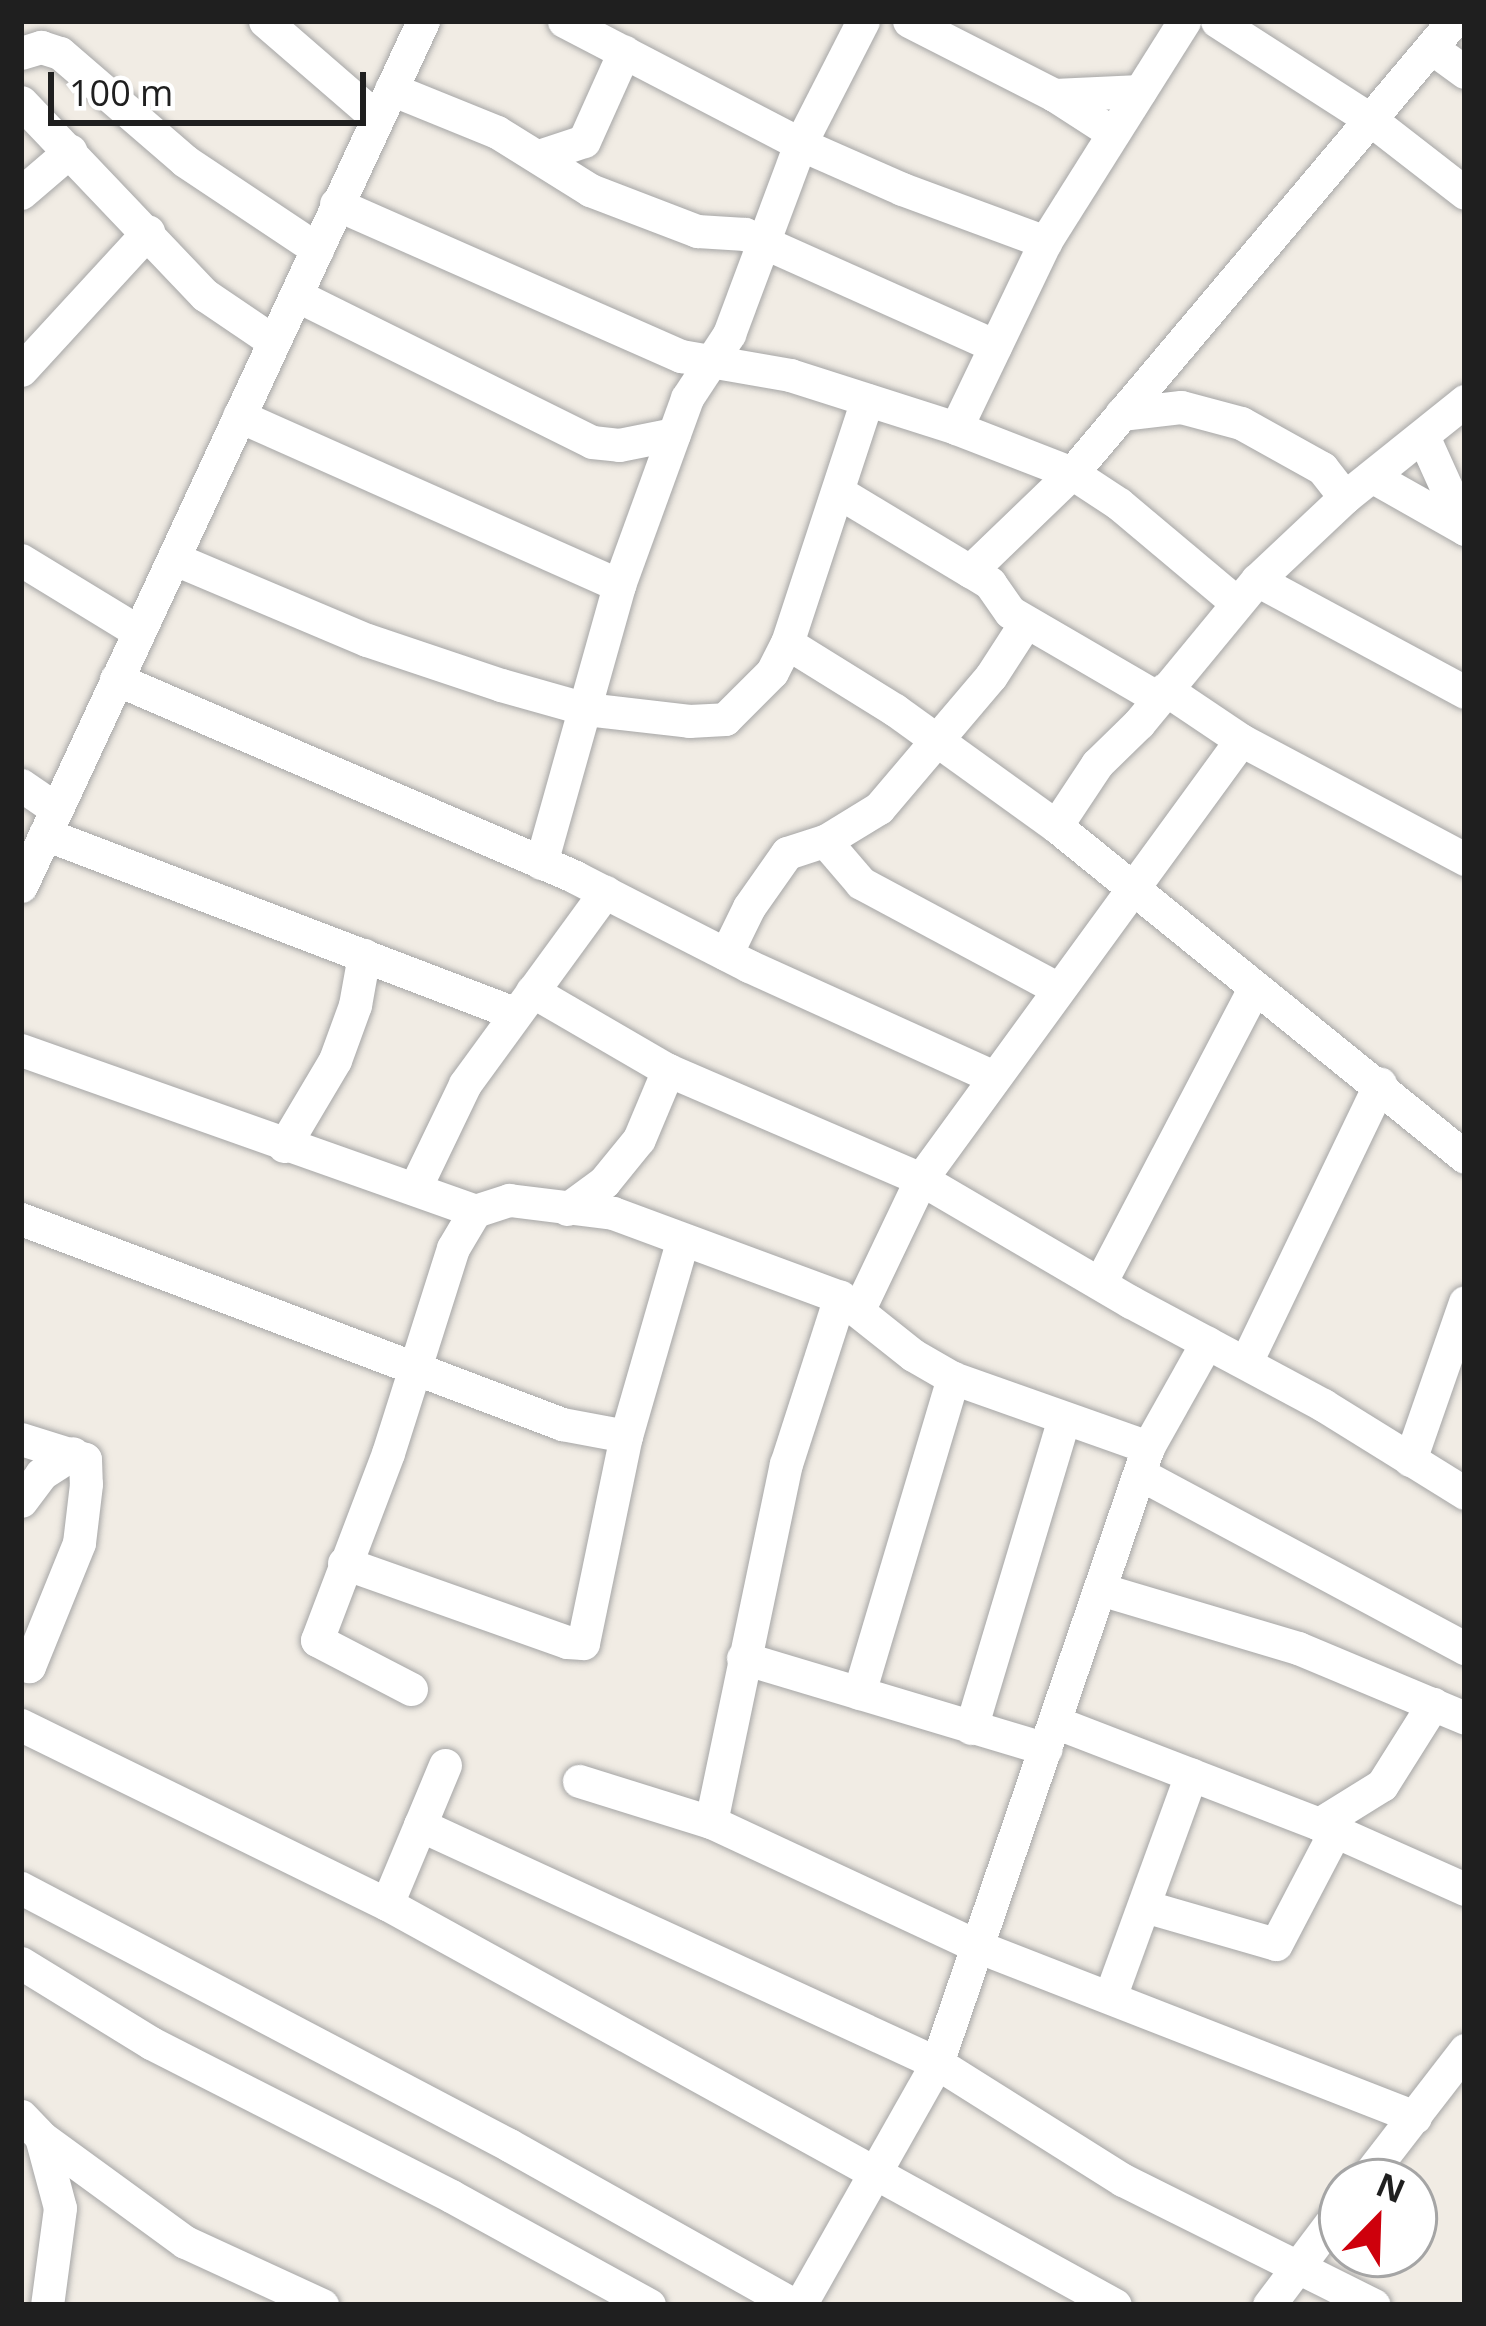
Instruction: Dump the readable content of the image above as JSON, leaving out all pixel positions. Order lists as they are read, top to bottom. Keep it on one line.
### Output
{"scale_bar":"100 m","north":"top right"}
